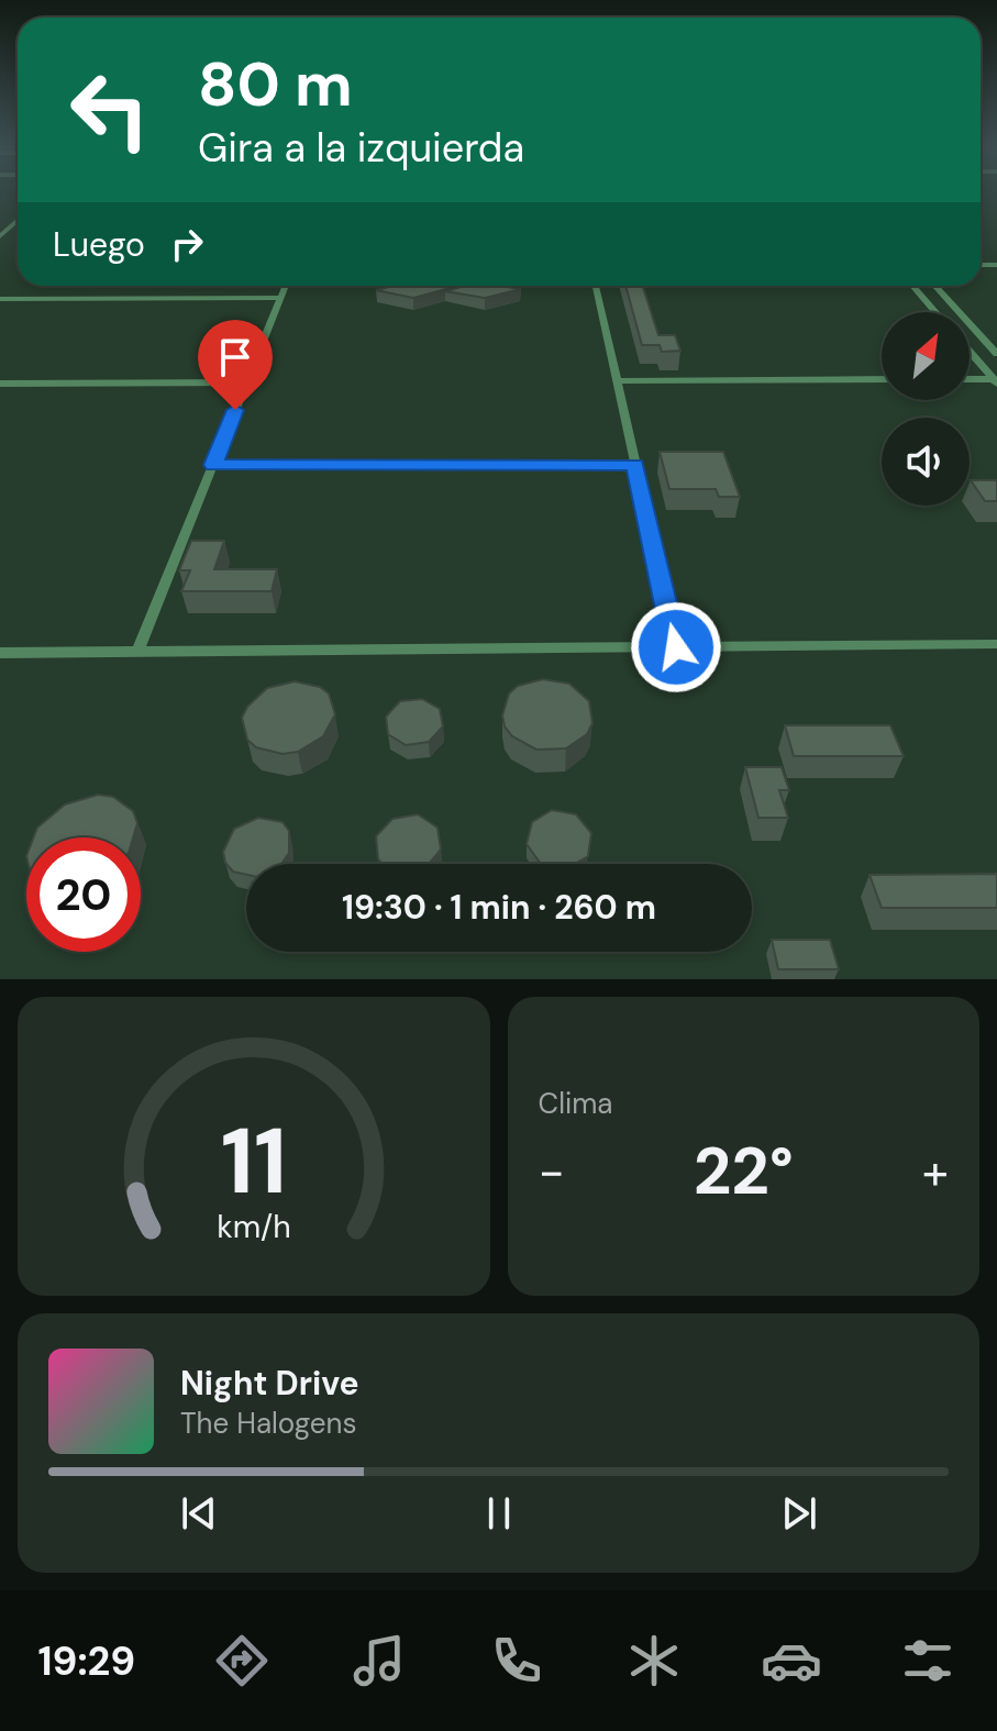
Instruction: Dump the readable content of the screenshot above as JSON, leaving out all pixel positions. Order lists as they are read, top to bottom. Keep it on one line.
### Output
{"north":"top right","page":{"turn":["80 m","Gira a la izquierda"],"then":"Luego","limit":"20","trip":"19:30 · 1 min · 260 m","tile":"Clima","heat":["−","22°","+"],"song":["Night Drive","The Halogens"],"tabs":"19:29","gauge":["11","km/h"]}}
